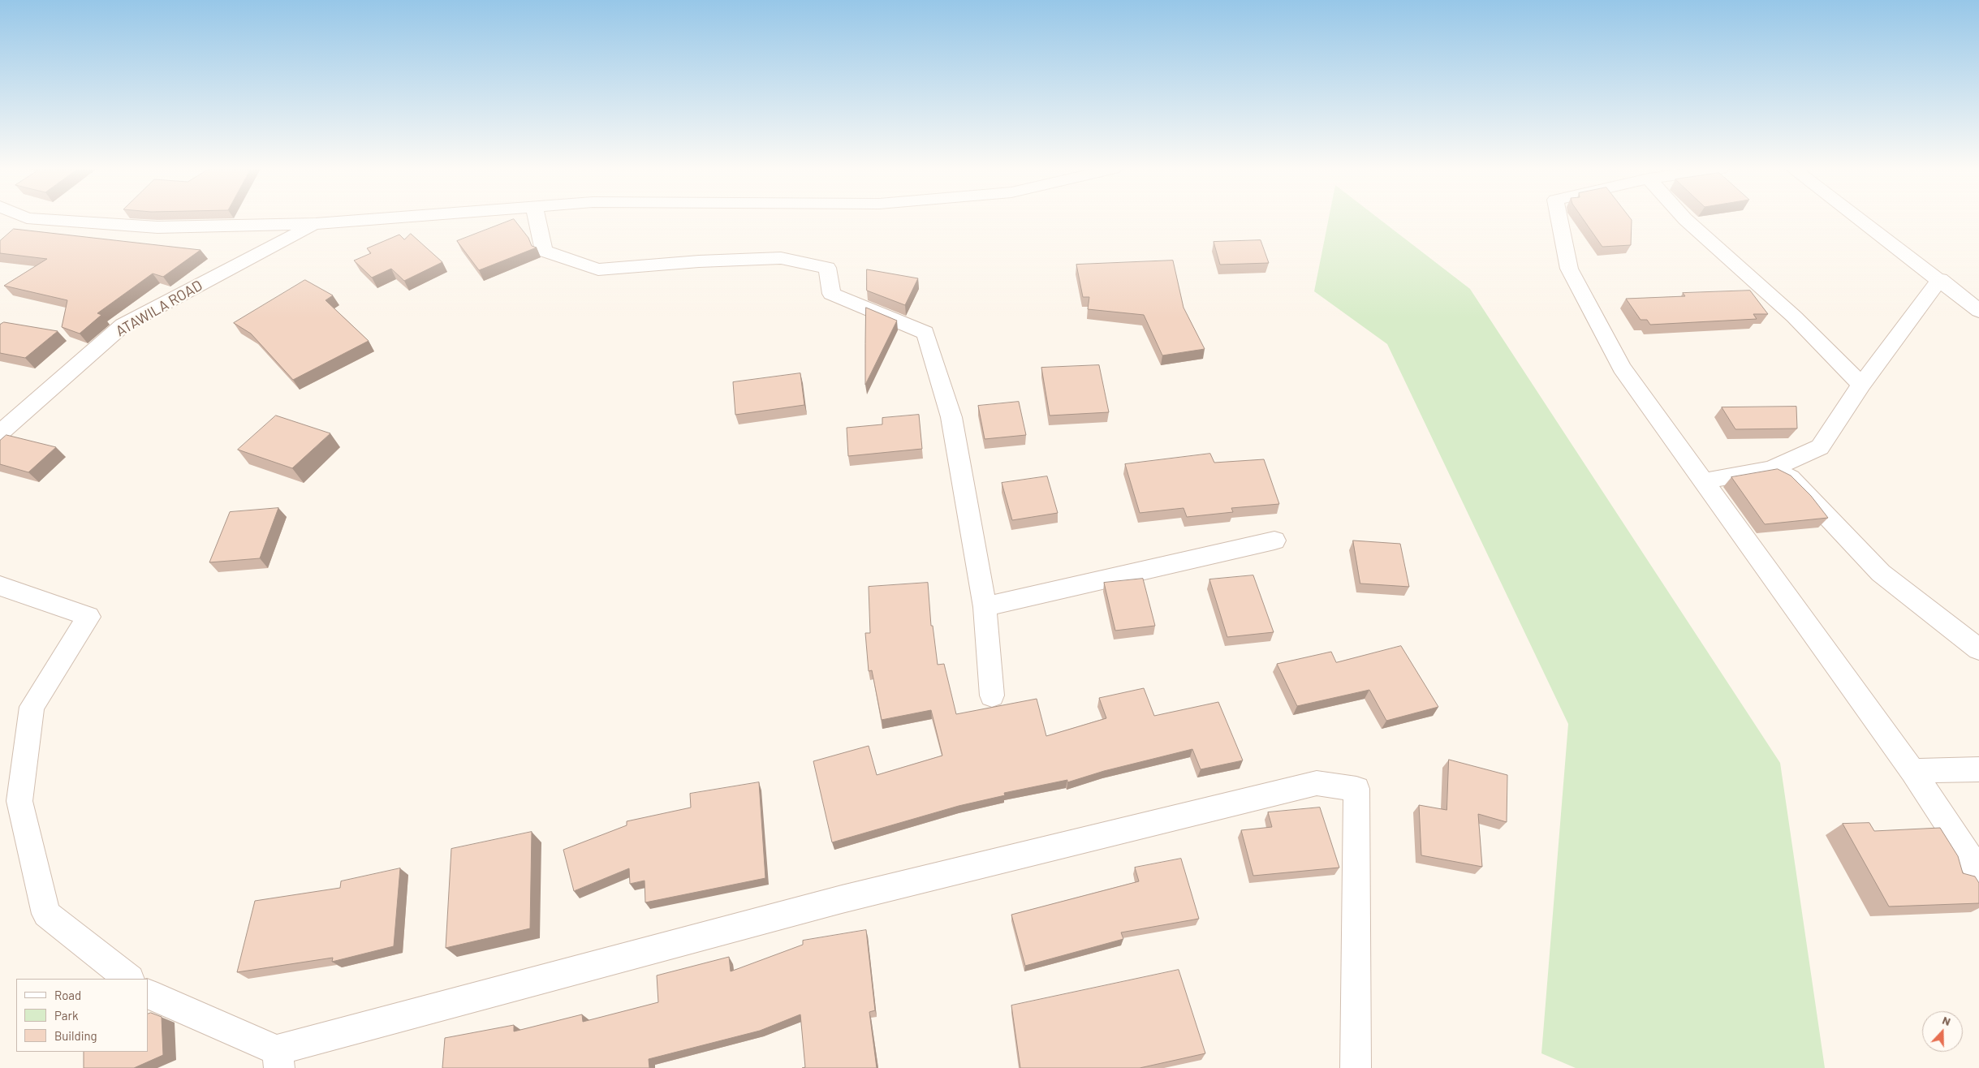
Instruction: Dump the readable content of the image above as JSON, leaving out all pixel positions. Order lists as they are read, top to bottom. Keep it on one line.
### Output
{"streets":{"street":["ATAWILA ROAD"]},"legend":["Road","Park","Building"],"north":"top"}
